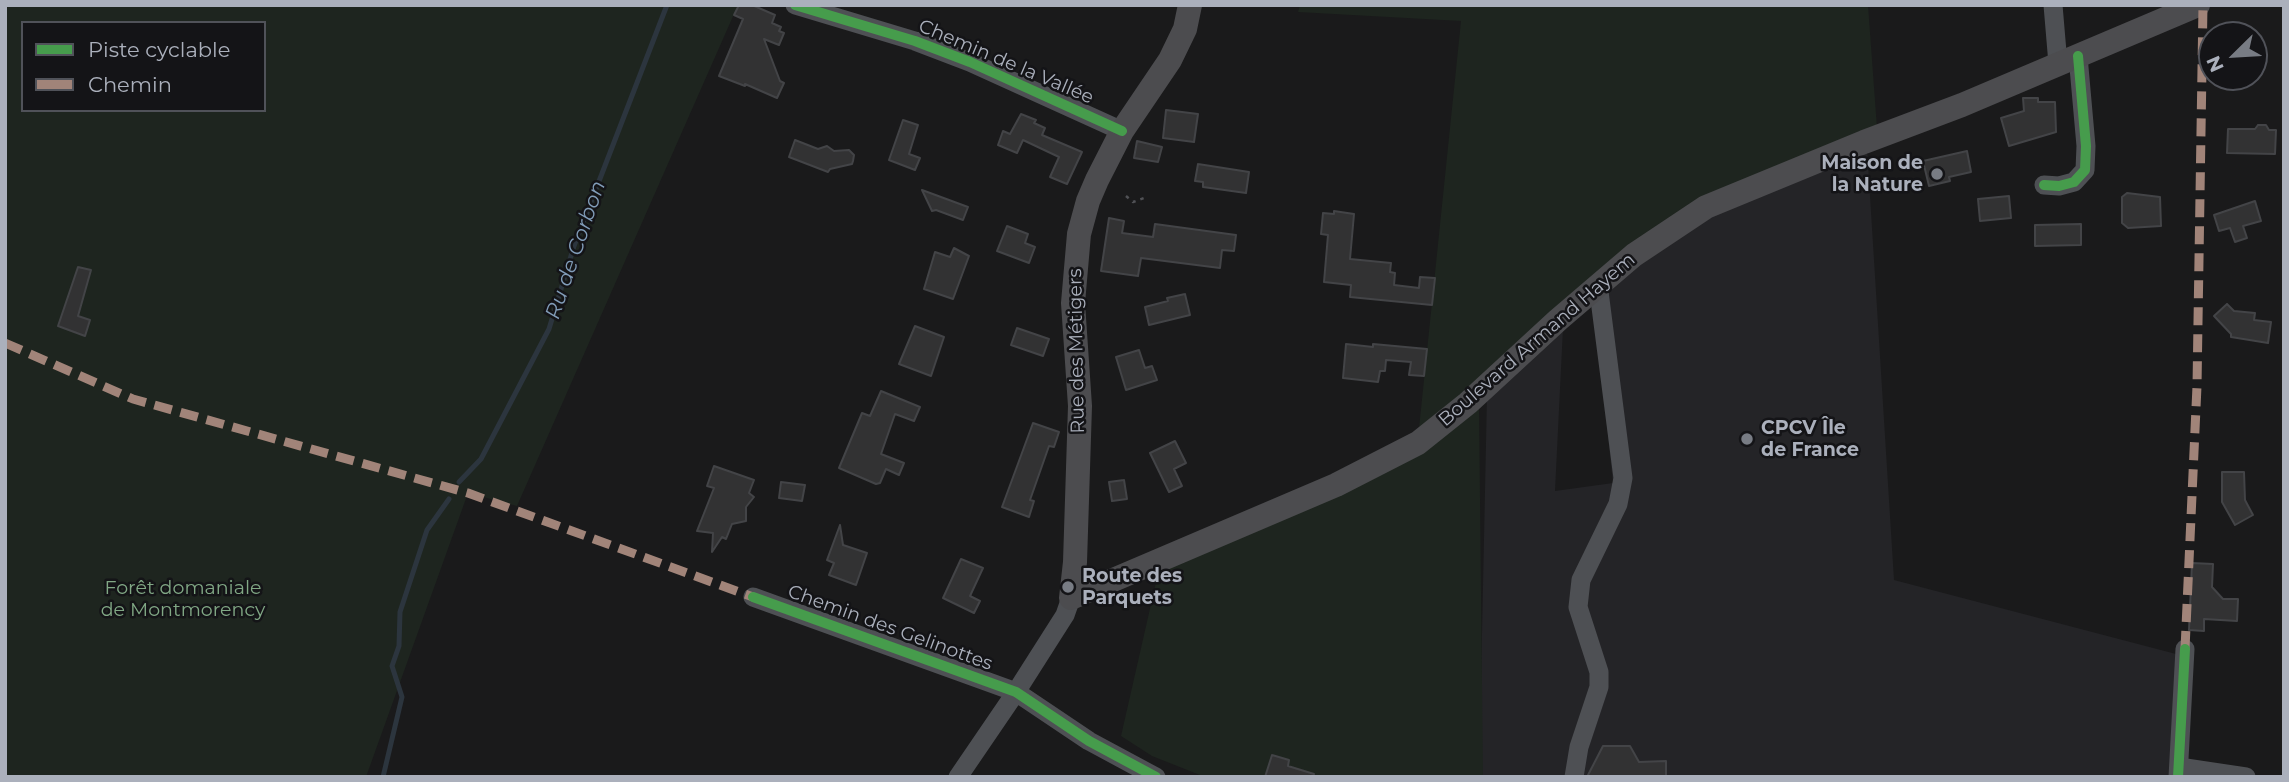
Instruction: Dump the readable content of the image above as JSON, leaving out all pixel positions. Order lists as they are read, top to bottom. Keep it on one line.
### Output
{"streets":{"main road":["Boulevard Armand Hayem","Rue des Métigers"],"street":["Chemin de la Vallée","Chemin des Gelinottes"]},"crossings":[["Chemin de la Vallée","Rue des Métigers"],["Boulevard Armand Hayem","Rue des Métigers"]],"water":["Ru de Corbon"],"parks":["Forêt domaniale de Montmorency"],"places":["Maison de la Nature","CPCV Île de France","Route des Parquets"],"legend":["Piste cyclable","Chemin"],"north":"bottom left"}
